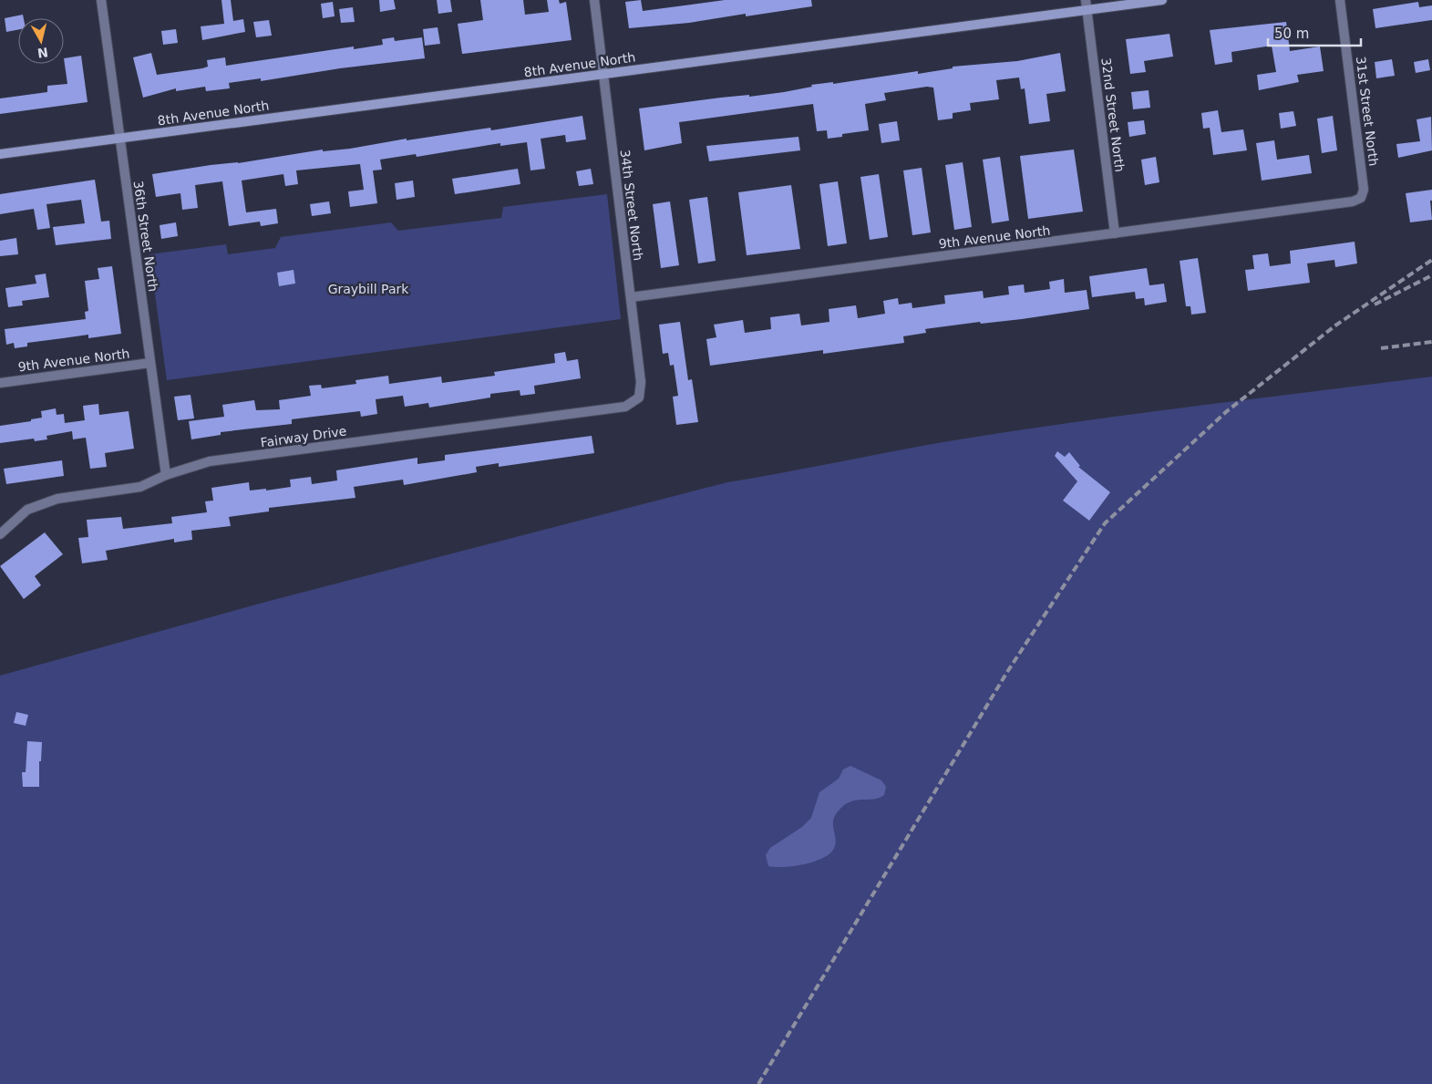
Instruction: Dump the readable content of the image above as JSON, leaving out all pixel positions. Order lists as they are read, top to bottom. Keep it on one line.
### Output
{"streets":{"street":["8th Avenue North","31st Street North","32nd Street North","34th Street North","36th Street North","9th Avenue North","Fairway Drive"]},"crossings":[["8th Avenue North","32nd Street North"],["8th Avenue North","34th Street North"],["8th Avenue North","36th Street North"],["31st Street North","9th Avenue North"],["32nd Street North","9th Avenue North"],["34th Street North","9th Avenue North"],["34th Street North","Fairway Drive"],["36th Street North","9th Avenue North"],["36th Street North","Fairway Drive"]],"parks":["Graybill Park"],"scale_bar":"50 m","north":"bottom"}
